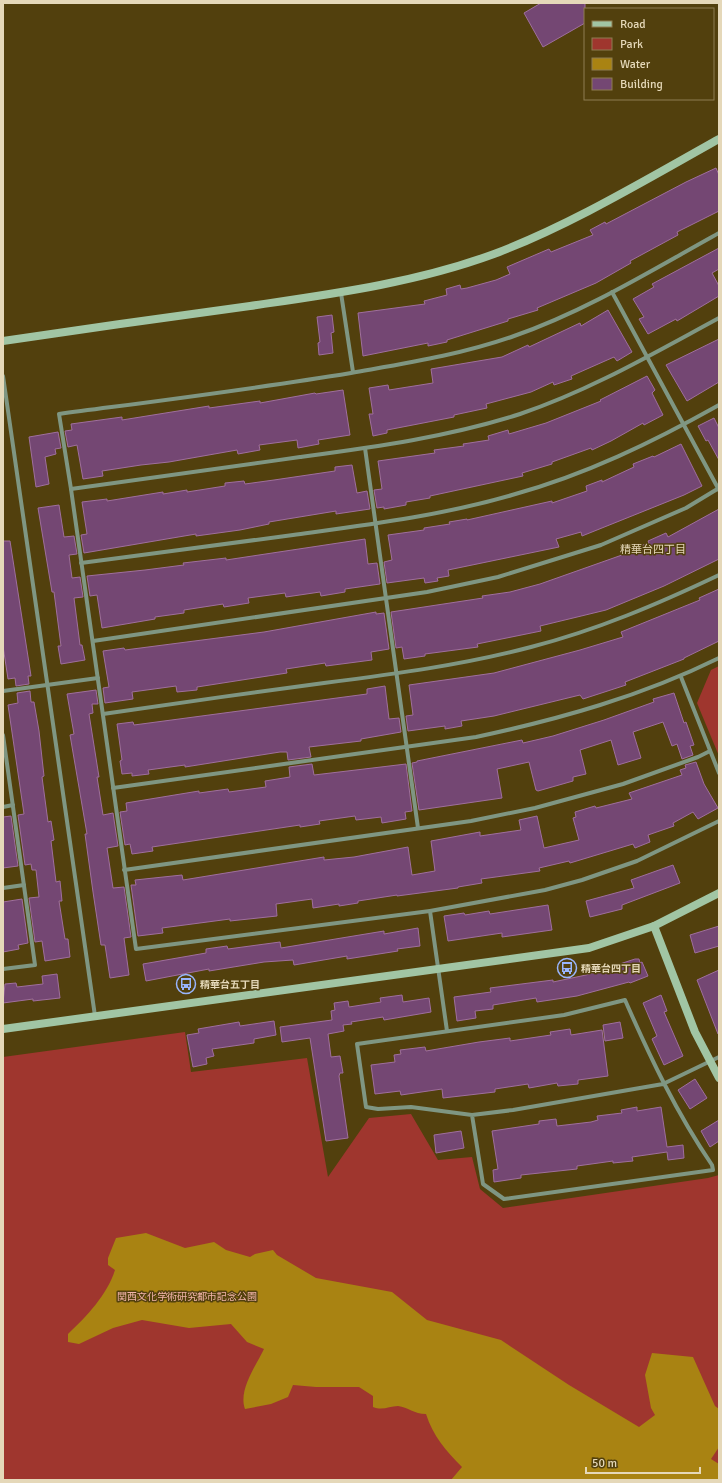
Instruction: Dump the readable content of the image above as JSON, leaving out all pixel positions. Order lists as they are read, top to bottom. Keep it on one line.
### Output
{"districts":["精華台四丁目"],"parks":["関西文化学術研究都市記念公園"],"places":{"bus stop":["精華台四丁目","精華台五丁目"]},"legend":["Road","Park","Water","Building"],"scale_bar":"50 m"}
